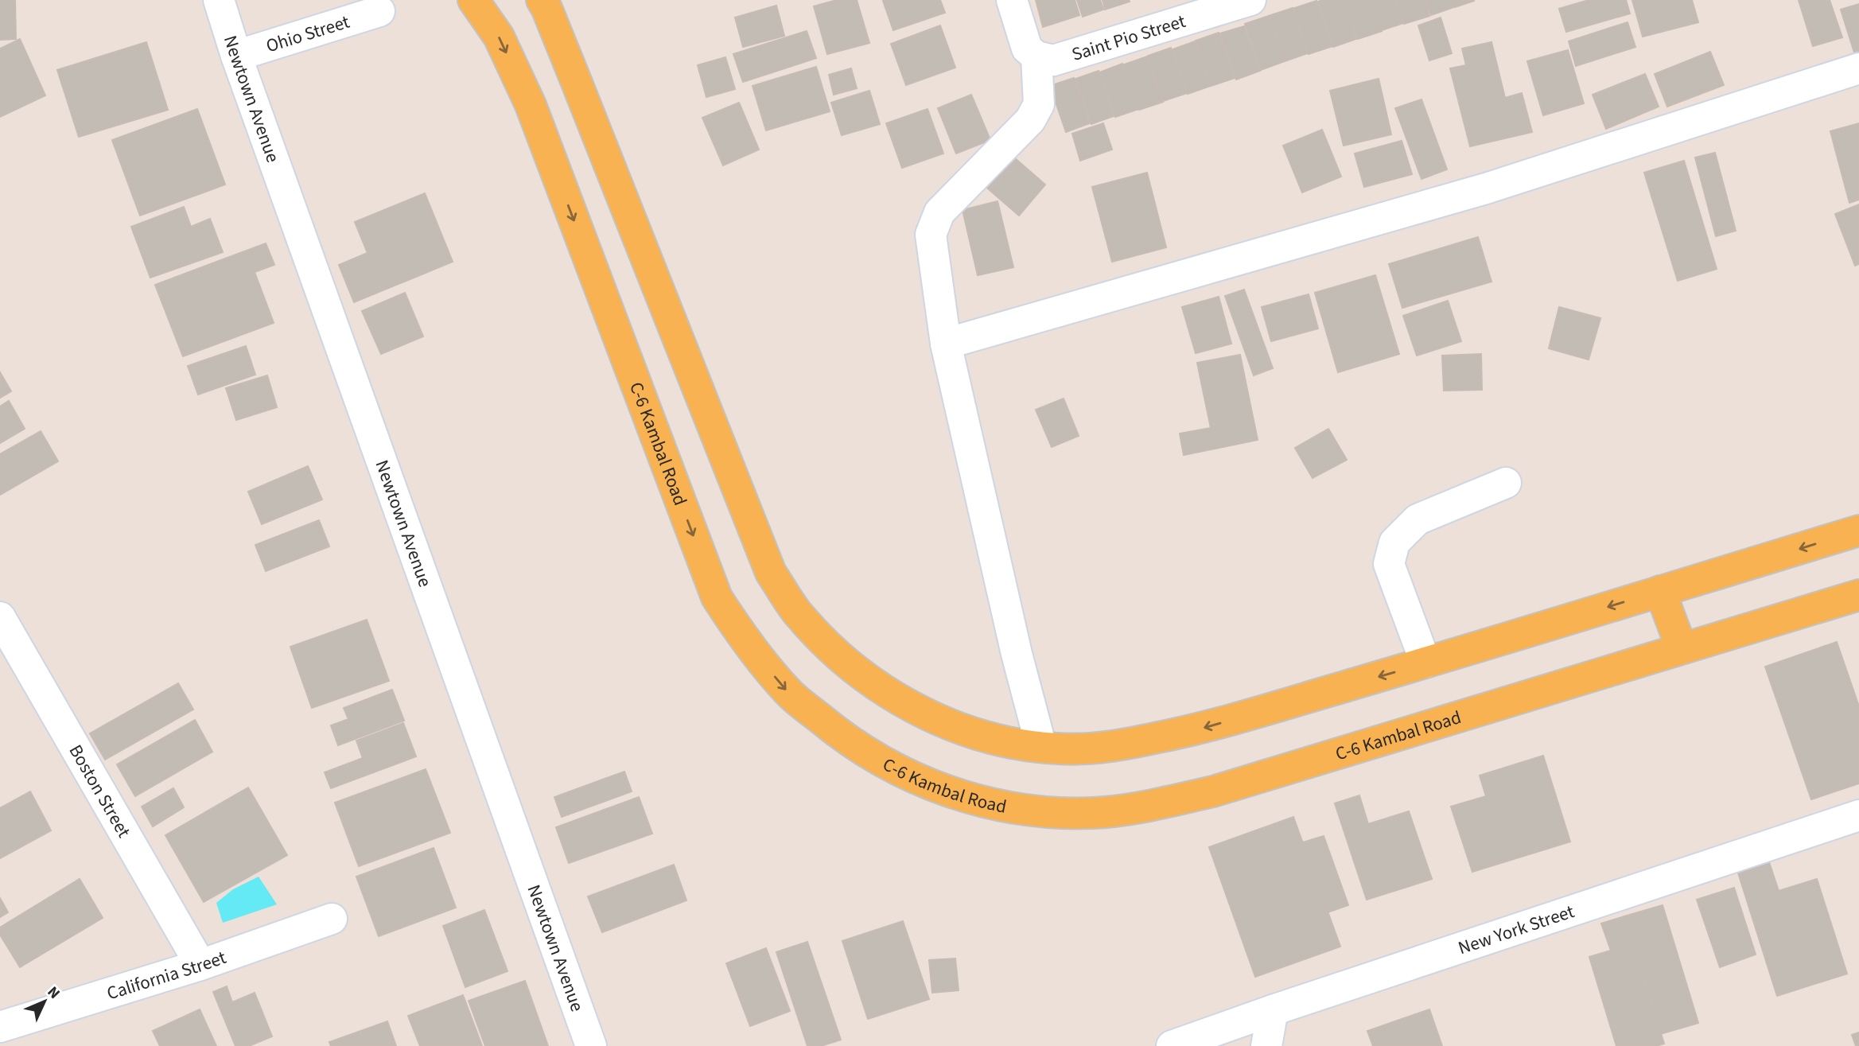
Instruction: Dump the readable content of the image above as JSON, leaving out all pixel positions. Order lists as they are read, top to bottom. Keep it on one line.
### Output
{"streets":{"main road":["C-6 Kambal Road"],"street":["Ohio Street","Saint Pio Street","Newtown Avenue","Boston Street","New York Street","California Street"]},"crossings":[["Ohio Street","Newtown Avenue"],["Boston Street","California Street"]],"north":"top right"}
